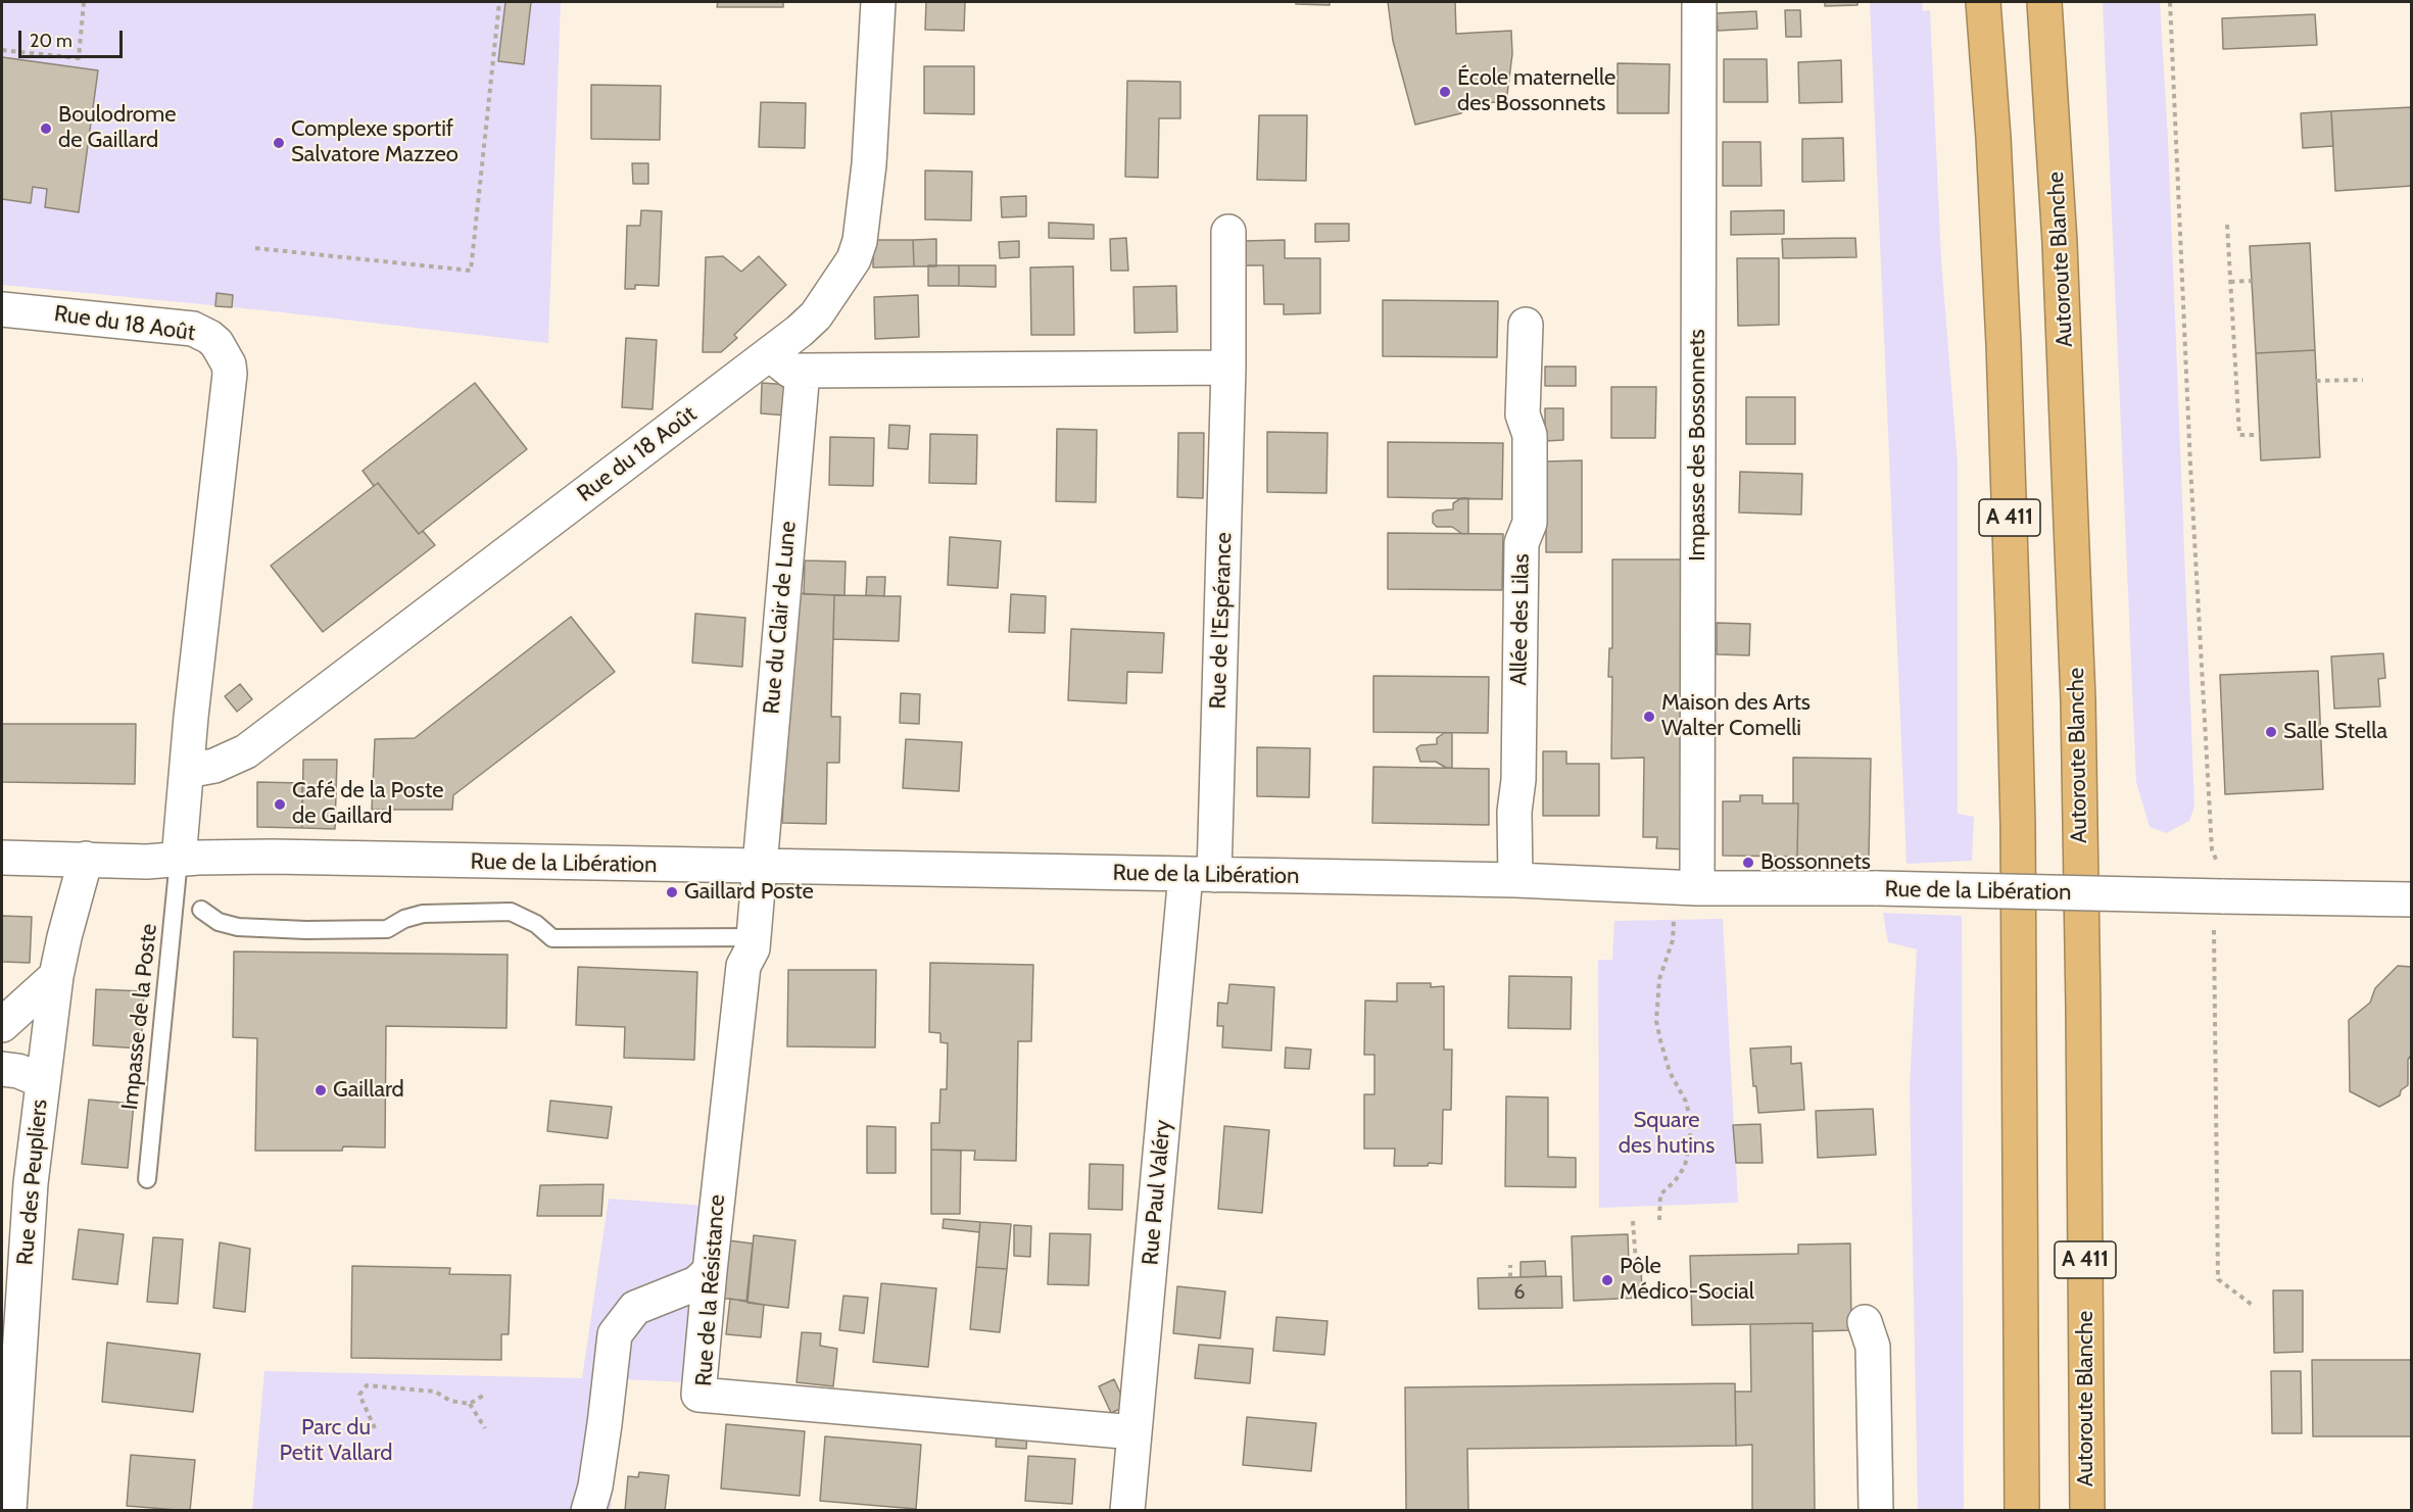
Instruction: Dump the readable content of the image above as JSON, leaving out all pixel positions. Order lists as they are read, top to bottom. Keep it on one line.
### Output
{"streets":{"highway":["Autoroute Blanche","A 411"],"street":["Rue du 18 Août","Impasse des Bossonnets","Rue du Clair de Lune","Allée des Lilas","Rue de l'Espérance","Rue de la Libération","Rue des Peupliers","Rue Paul Valéry","Rue de la Résistance"],"lane":["Impasse de la Poste"]},"crossings":[["Rue du 18 Août","Rue de la Libération"],["Rue du 18 Août","Impasse de la Poste"],["Impasse des Bossonnets","Rue de la Libération"],["Rue du Clair de Lune","Rue de la Libération"],["Rue du Clair de Lune","Rue de la Résistance"],["Allée des Lilas","Rue de la Libération"],["Rue de l'Espérance","Rue de la Libération"],["Rue de l'Espérance","Rue Paul Valéry"],["Rue de la Libération","Impasse de la Poste"],["Rue de la Libération","Rue des Peupliers"],["Rue de la Libération","Rue Paul Valéry"],["Rue de la Libération","Rue de la Résistance"],["Rue Paul Valéry","Rue de la Résistance"]],"parks":["Square des hutins","Parc du Petit Vallard"],"places":["École maternelle des Bossonnets","Boulodrome de Gaillard","Complexe sportif Salvatore Mazzeo","Maison des Arts Walter Comelli","Salle Stella","Café de la Poste de Gaillard","Bossonnets","Gaillard Poste","Gaillard","Pôle Médico-Social"],"house_numbers":["6"],"scale_bar":"20 m"}
